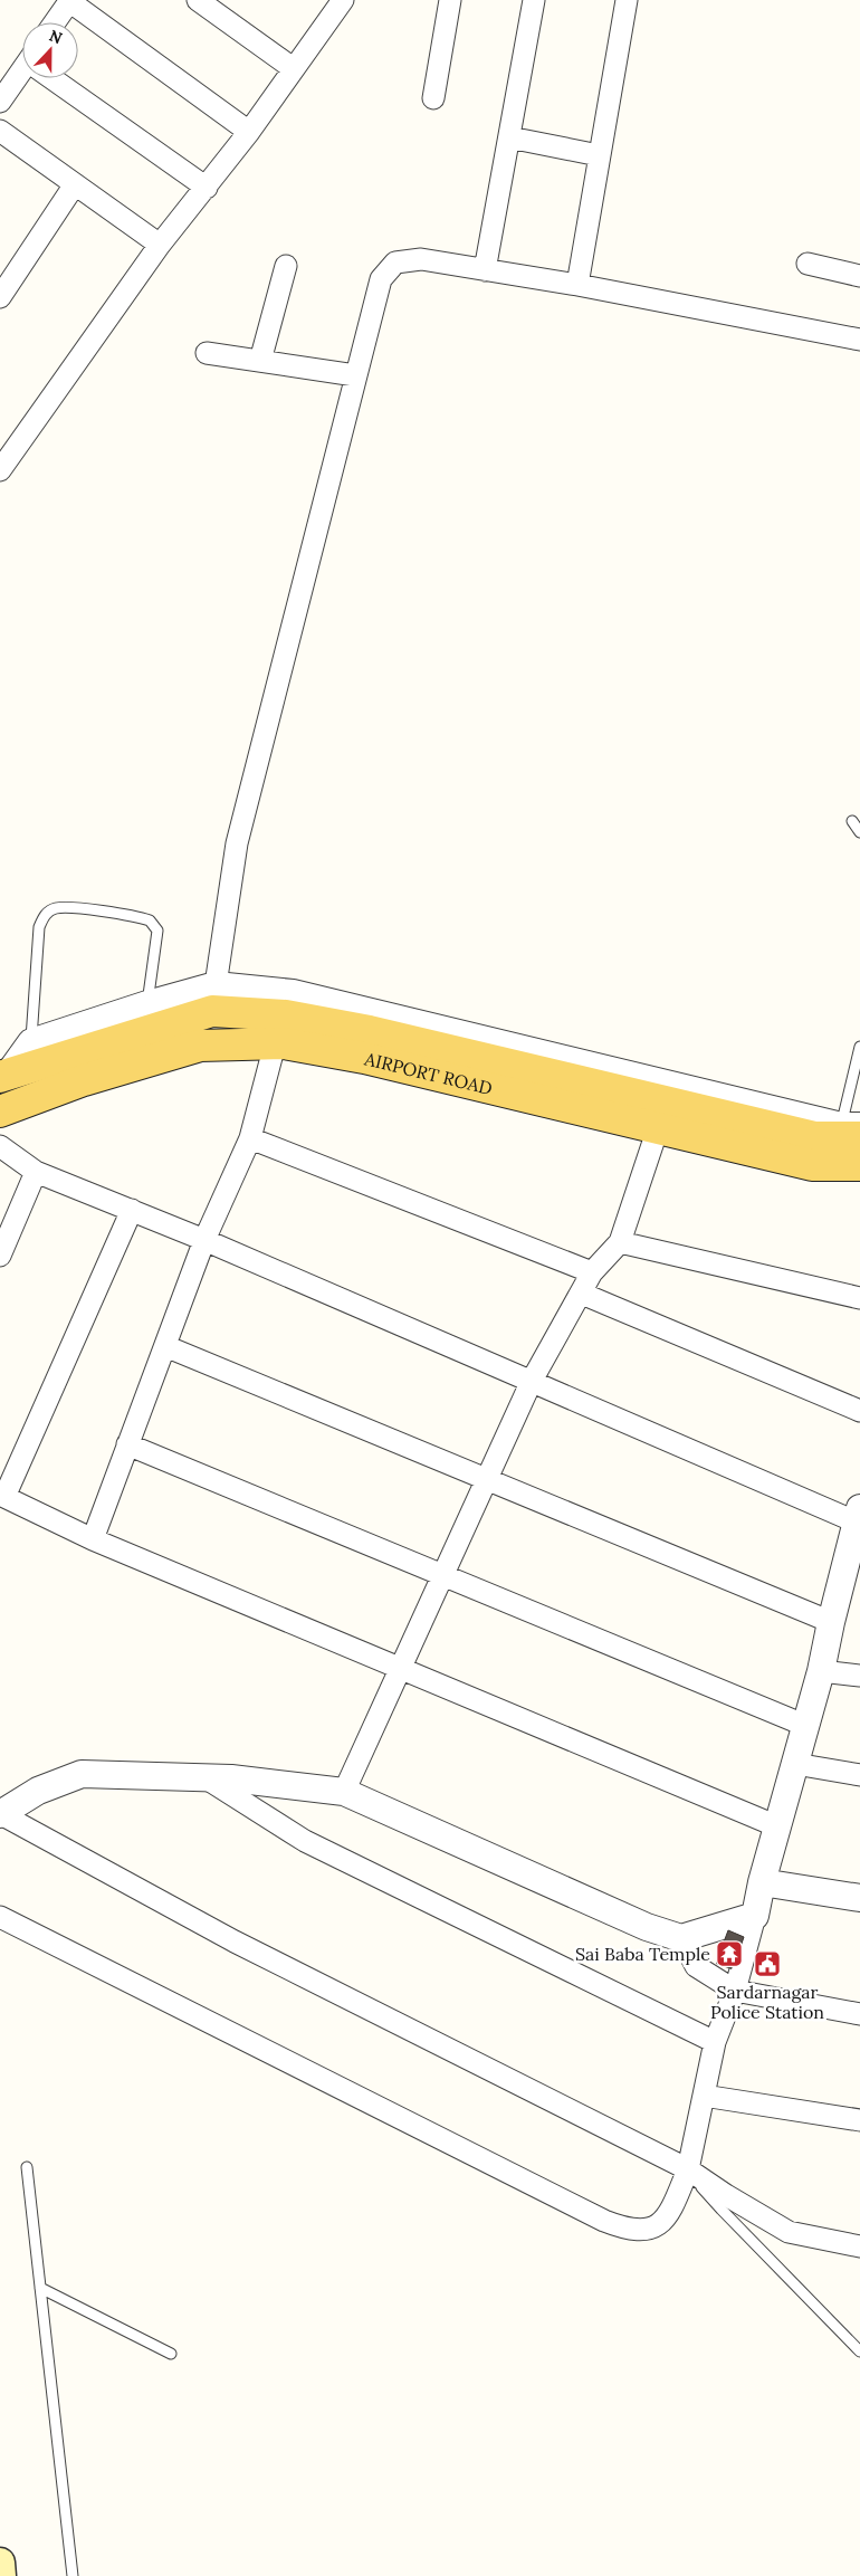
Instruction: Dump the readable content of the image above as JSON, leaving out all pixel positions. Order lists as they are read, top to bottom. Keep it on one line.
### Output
{"streets":{"main road":["AIRPORT ROAD"]},"places":{"temple":["Sai Baba Temple"],"public building":["Sardarnagar Police Station"]},"north":"top"}
